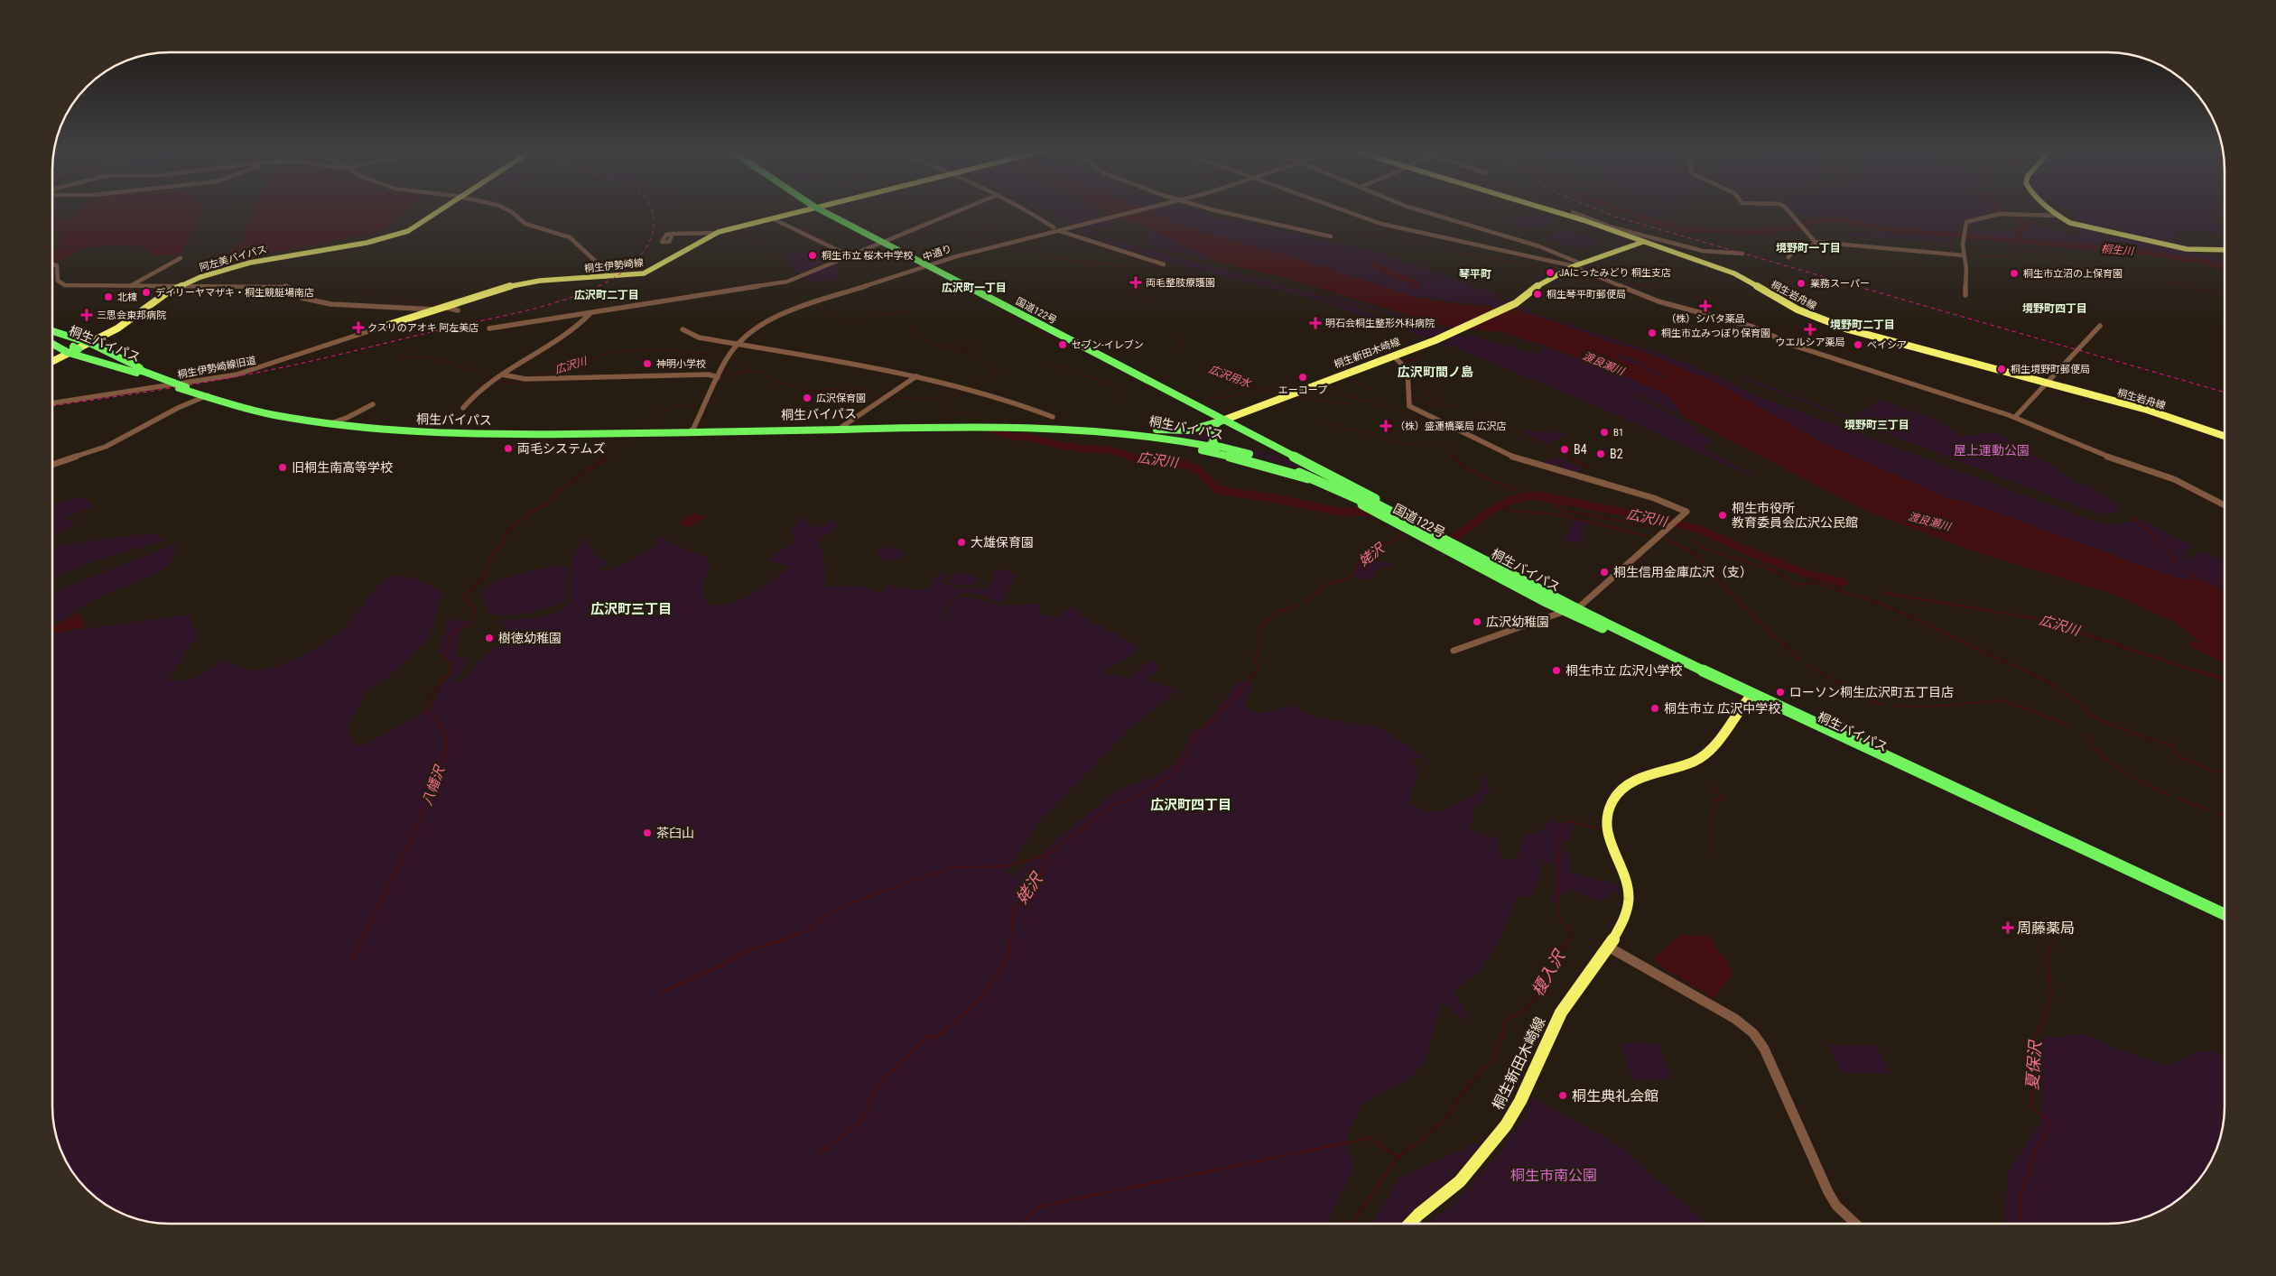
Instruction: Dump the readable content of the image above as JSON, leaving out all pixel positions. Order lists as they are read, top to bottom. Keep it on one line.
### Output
{"streets":{"highway":["国道122号","桐生バイパス"],"main road":["阿左美バイパス","桐生伊勢崎線","桐生岩舟線","桐生新田木崎線"],"street":["中通り","桐生伊勢崎線旧道"]},"crossings":[["中通り","国道122号"],["中通り","桐生バイパス"],["阿左美バイパス","桐生バイパス"],["桐生伊勢崎線","桐生伊勢崎線旧道"],["桐生岩舟線","桐生新田木崎線"],["国道122号","桐生バイパス"],["国道122号","桐生新田木崎線"],["桐生バイパス","桐生新田木崎線"]],"districts":["境野町一丁目","琴平町","広沢町一丁目","広沢町二丁目","境野町四丁目","境野町二丁目","広沢町間ノ島","境野町三丁目","広沢町三丁目","広沢町四丁目"],"water":["桐生川","渡良瀬川","広沢川","広沢用水","姥沢","八幡沢","榎入沢","夏保沢"],"parks":["屋上運動公園","桐生市南公園"],"places":{"other":["桐生市立 桜木中学校","JAにったみどり 桐生支店","桐生市立沼の上保育園","業務スーパー","デイリーヤマザキ・桐生競艇場南店","桐生琴平町郵便局","北棟","桐生市立みつぼり保育園","セブン-イレブン","ベイシア","神明小学校","桐生境野町郵便局","エーコープ","広沢保育園","B1","両毛システムズ","B4","B2","旧桐生南高等学校","桐生市役所 教育委員会広沢公民館","大雄保育園","桐生信用金庫広沢（支）","広沢幼稚園","樹徳幼稚園","桐生市立 広沢小学校","ローソン桐生広沢町五丁目店","桐生市立 広沢中学校","茶臼山","桐生典礼会館"],"health":["両毛整肢療護園","（株）シバタ薬品","三思会東邦病院","明石会桐生整形外科病院","クスリのアオキ 阿左美店","ウエルシア薬局","（株）盛運橋薬局 広沢店","周藤薬局"]}}
